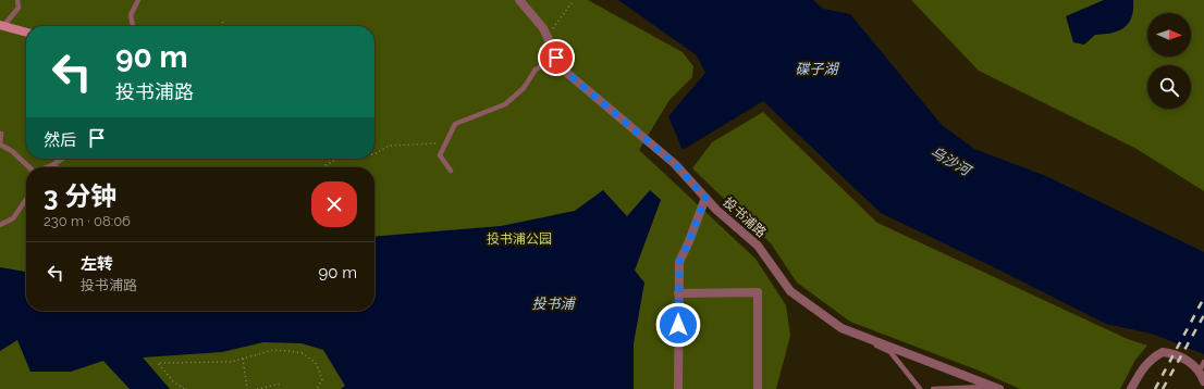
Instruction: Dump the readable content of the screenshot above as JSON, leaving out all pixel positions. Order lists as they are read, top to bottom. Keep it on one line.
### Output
{"streets":{"street":["投书浦路"]},"water":["碟子湖","乌沙河","投书浦"],"parks":["投书浦公园"],"north":"right","page":{"turn":["90 m","投书浦路"],"then":"然后","heading":["3 分钟","230 m · 08:06"],"list":[{"name":"左转","note":"投书浦路","value":"90 m"}]}}
